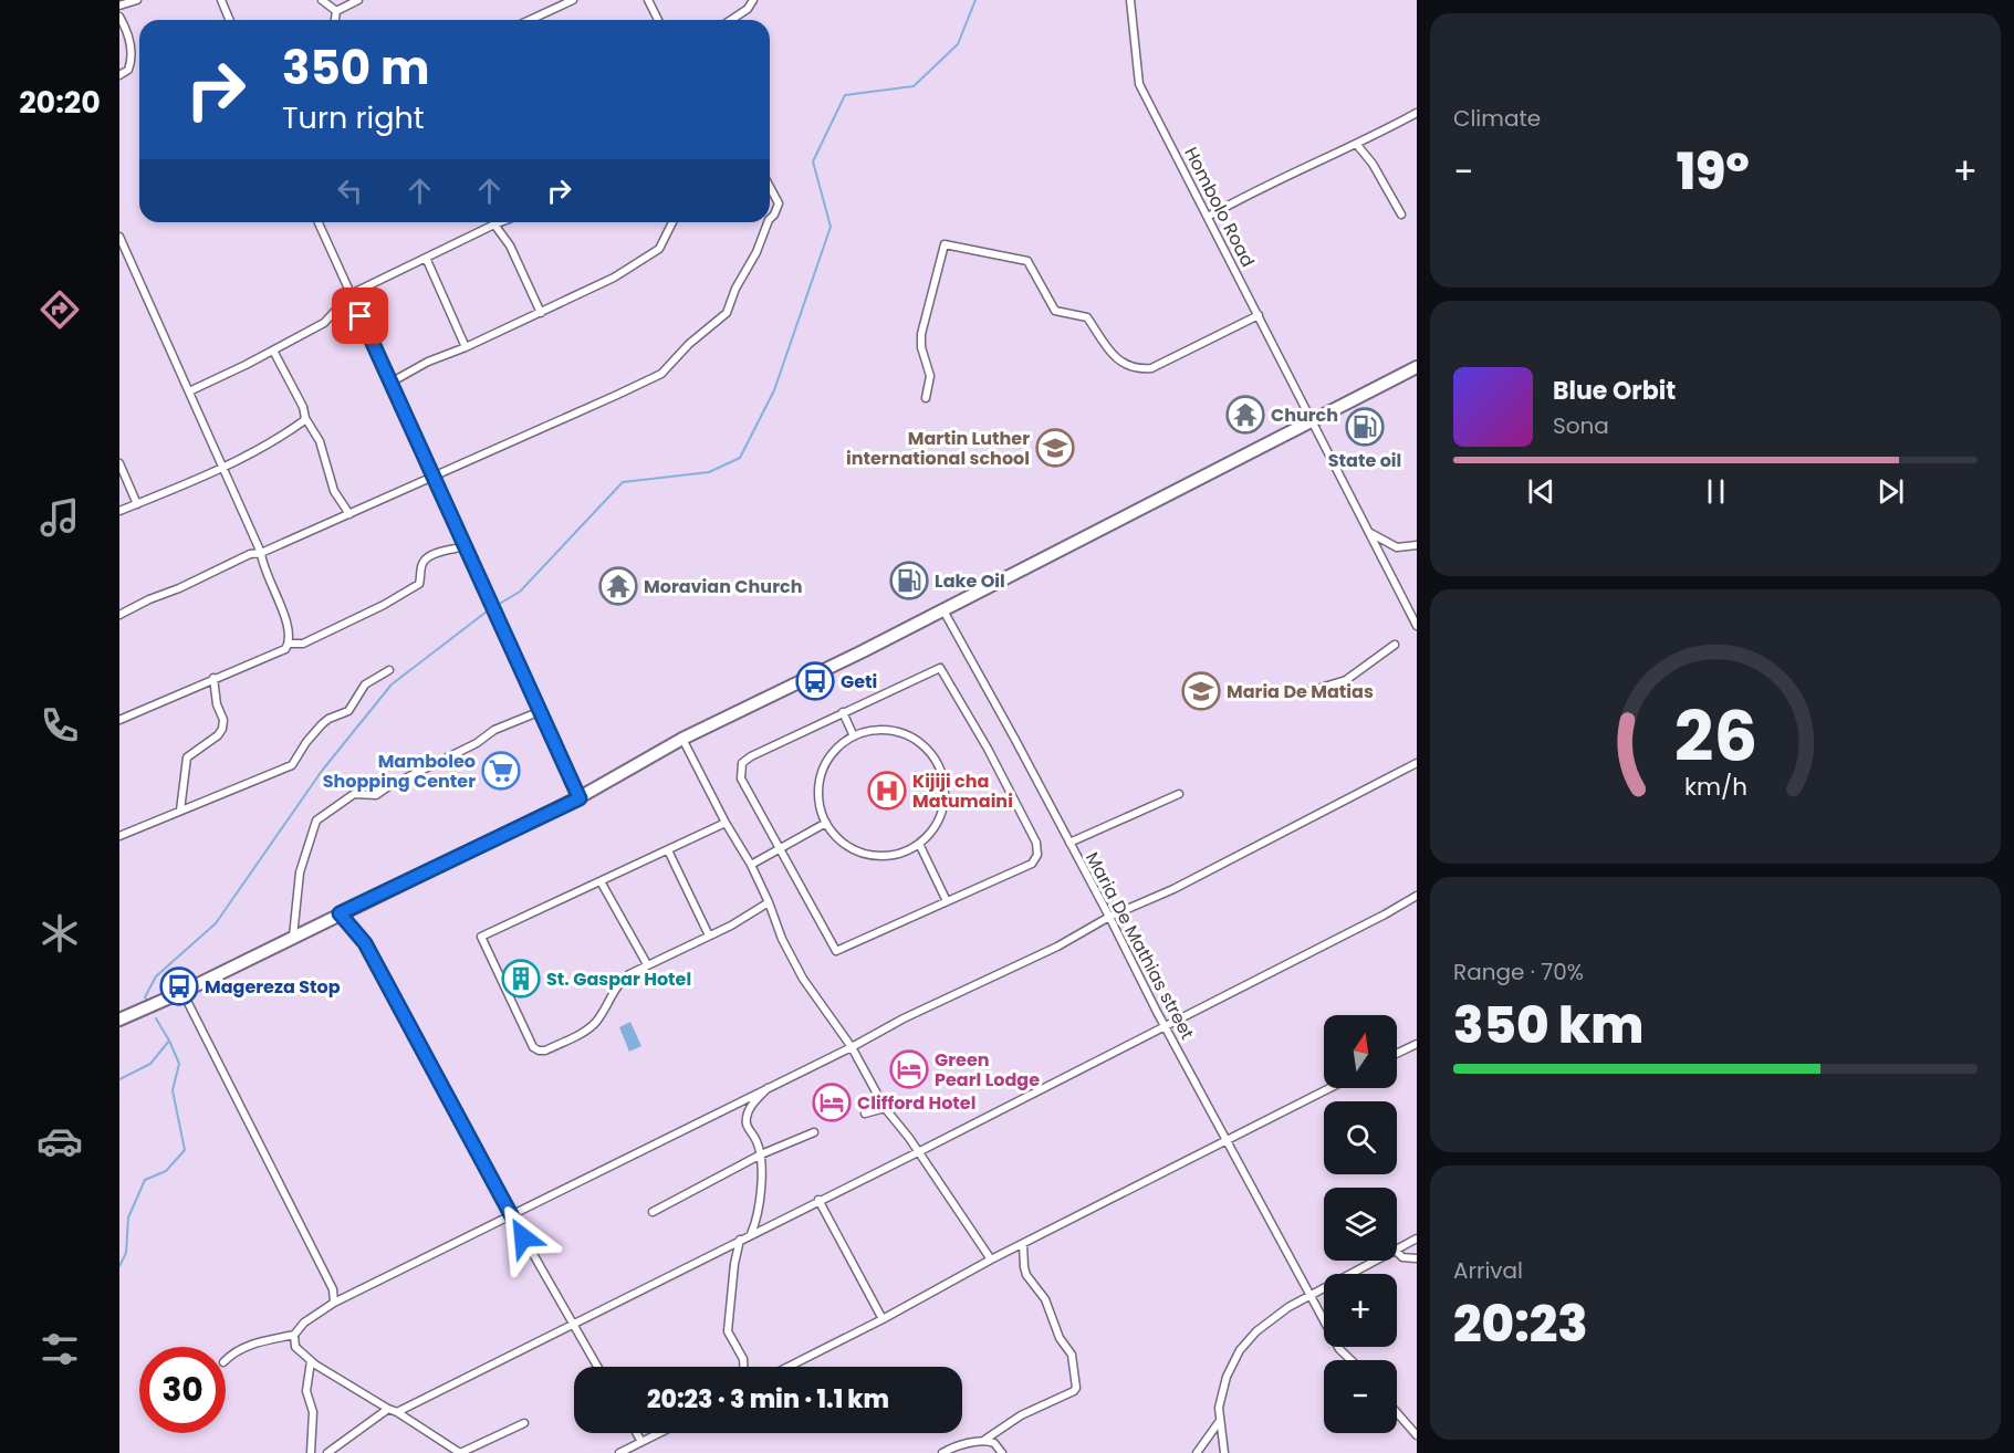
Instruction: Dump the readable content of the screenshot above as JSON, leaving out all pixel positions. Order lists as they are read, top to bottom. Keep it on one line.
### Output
{"streets":{"street":["Hombolo Road","Maria De Mathias street"]},"places":{"temple":["Church","Moravian Church"],"fuel station":["State oil","Lake Oil"],"school or university":["Martin Luther international school","Maria De Matias"],"bus stop":["Geti","Magereza Stop"],"supermarket":["Mamboleo Shopping Center"],"hospital":["Kijiji cha Matumaini"],"building":["St. Gaspar Hotel"],"hotel":["Green Pearl Lodge","Clifford Hotel"]},"north":"top","page":{"tabs":"20:20","tile":["Climate",["Range · 70%","350 km"],["Arrival","20:23"]],"turn":["350 m","Turn right"],"heat":["−","19°","+"],"song":["Blue Orbit","Sona"],"map_buttons":["+","−"],"limit":"30","trip":"20:23 · 3 min · 1.1 km","gauge":["26","km/h"]}}
